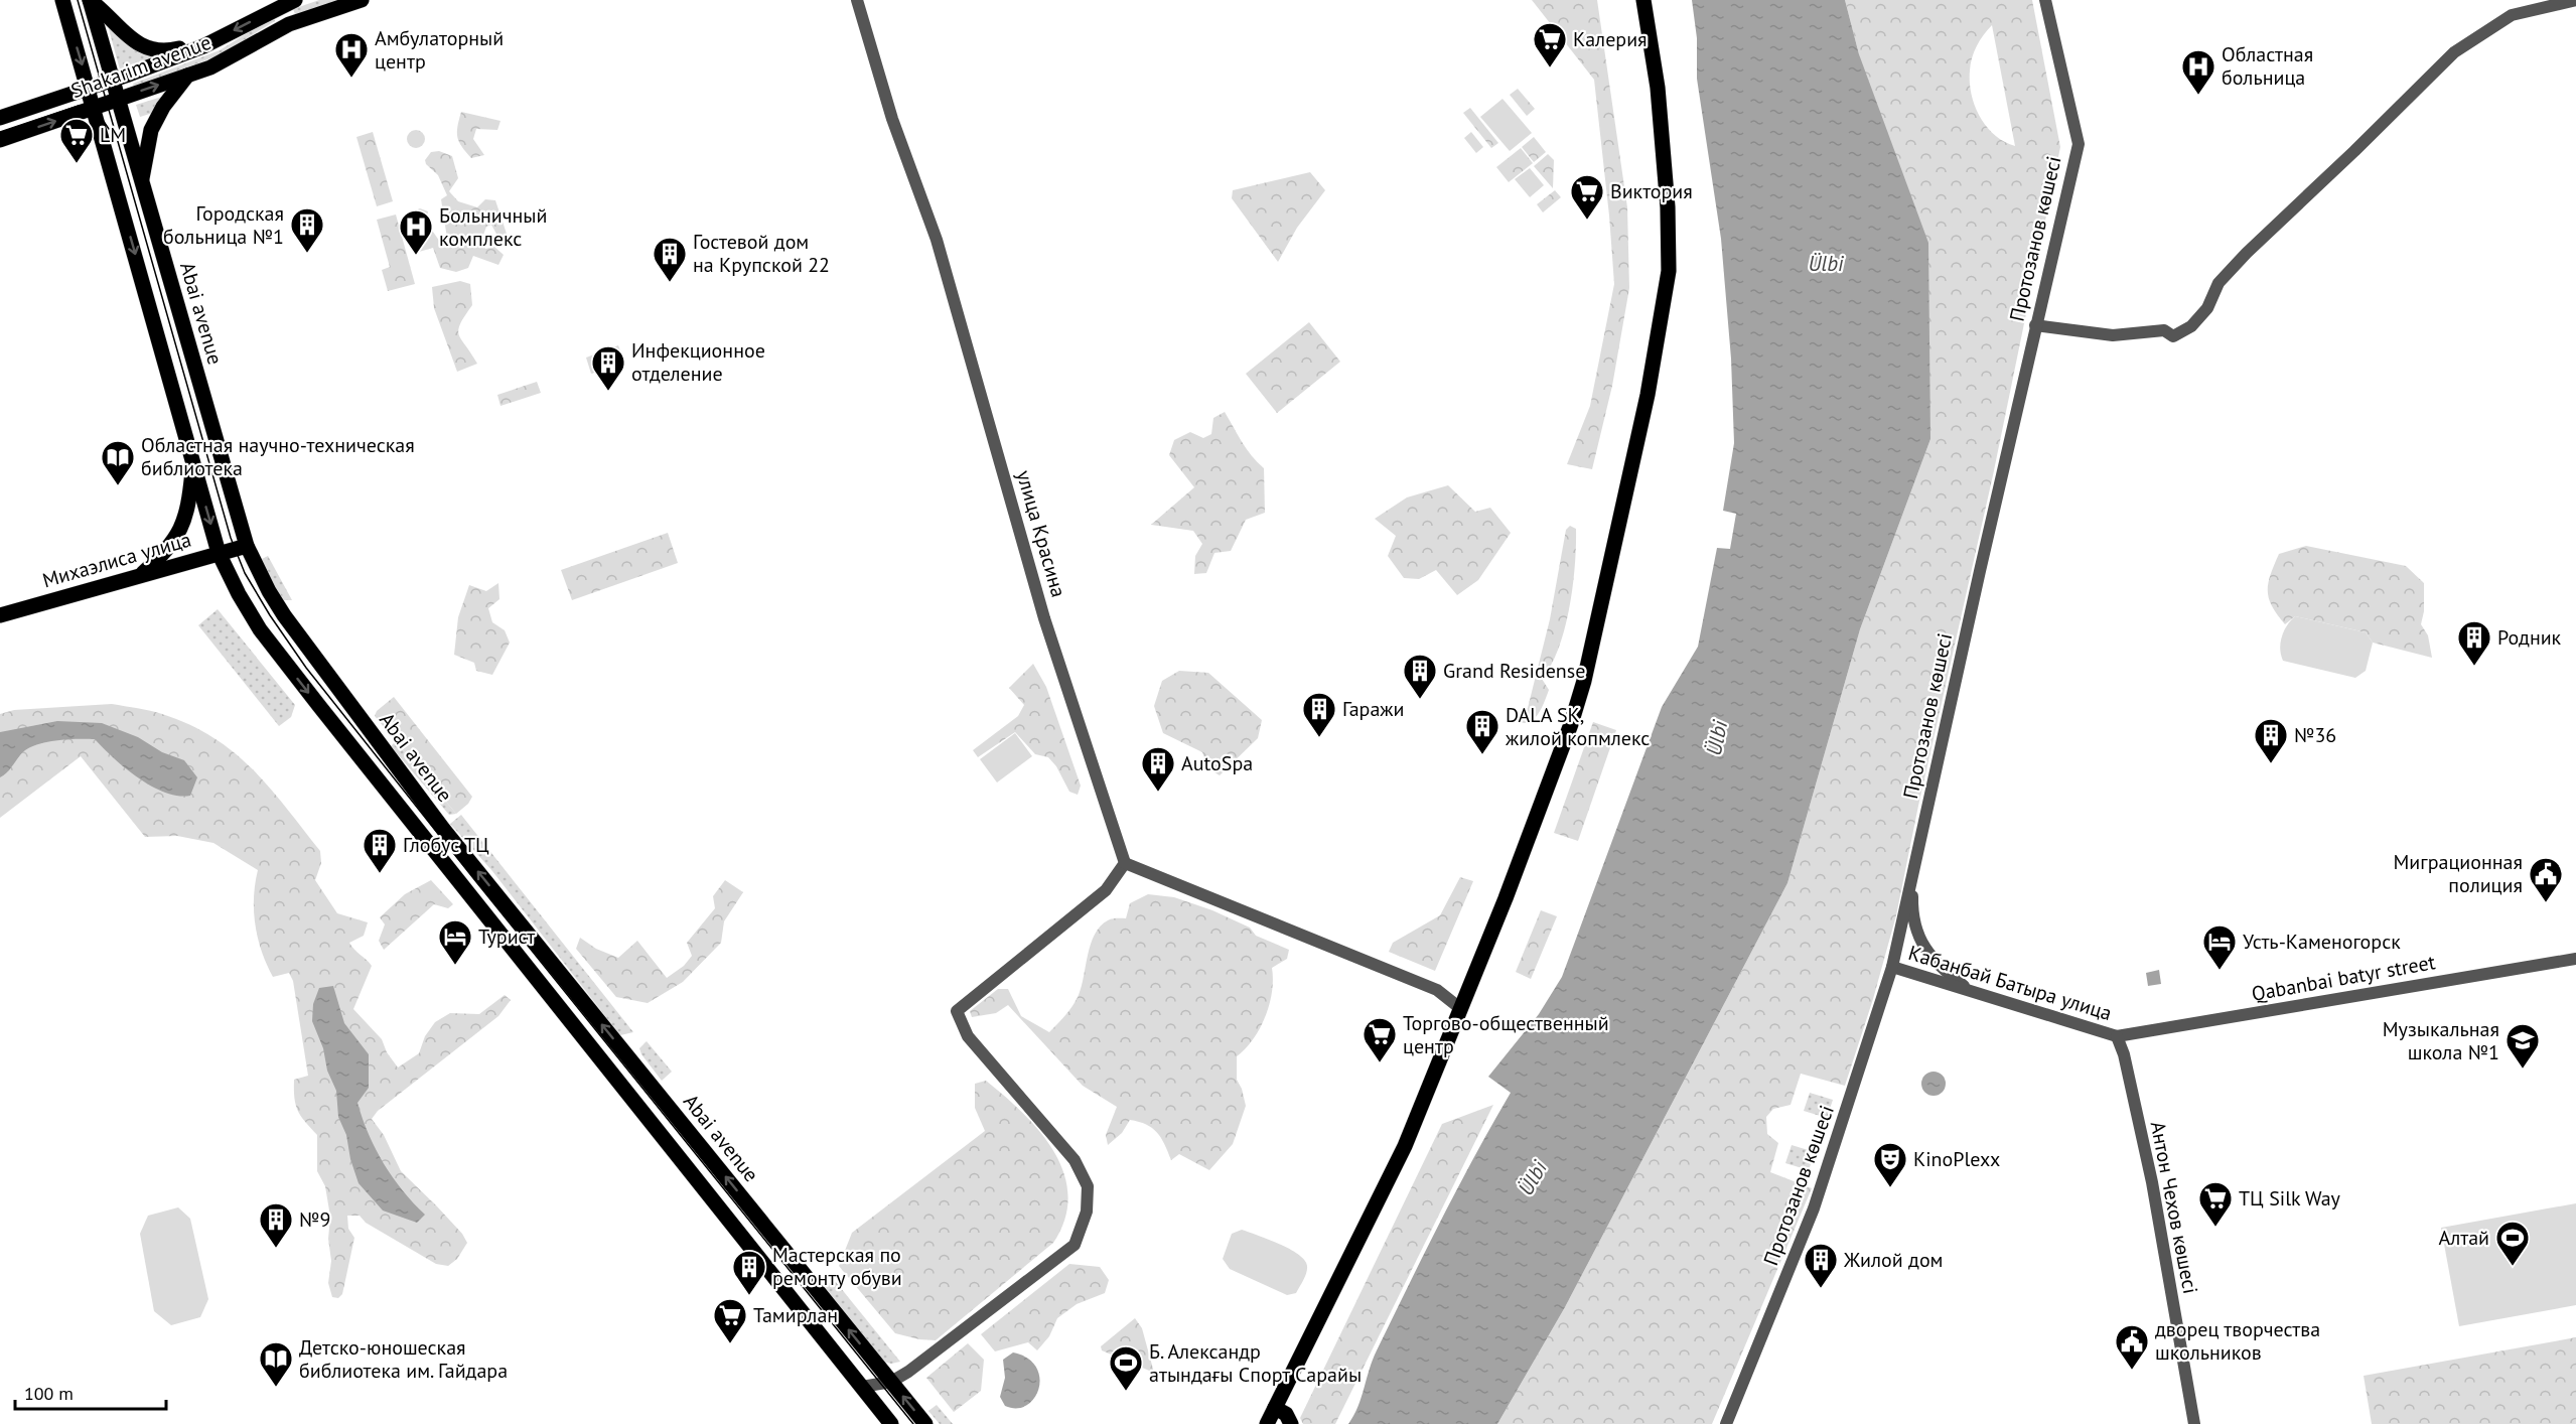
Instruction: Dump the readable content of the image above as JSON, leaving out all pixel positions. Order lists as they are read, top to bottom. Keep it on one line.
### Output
{"streets":{"main road":["Shakarim avenue","Abai avenue","Михаэлиса улица"],"street":["Протозанов көшесі","улица Красина","Qabanbai batyr street","Кабанбай Батыра улица","Антон Чехов көшесі"]},"crossings":[["Shakarim avenue","Abai avenue"],["Протозанов көшесі","Кабанбай Батыра улица"],["Abai avenue","Михаэлиса улица"],["Qabanbai batyr street","Кабанбай Батыра улица"],["Qabanbai batyr street","Антон Чехов көшесі"],["Кабанбай Батыра улица","Антон Чехов көшесі"]],"water":["Ülbi"],"places":{"supermarket":["Калерия","LM","Виктория","Торгово-общественный центр","ТЦ Silk Way","Тамирлан"],"hospital":["Амбулаторный центр","Областная больница","Больничный комплекс"],"building":["Городская больница №1","Гостевой дом на Крупской 22","Инфекционное отделение","Родник","Grand Residense","Гаражи","DALA SK, жилой копмлекс","№36","AutoSpa","Глобус ТЦ","№9","Жилой дом","Мастерская по ремонту обуви"],"library":["Областная научно-техническая библиотека","Детско-юношеская библиотека им. Гайдара"],"public building":["Миграционная полиция","дворец творчества школьников"],"hotel":["Турист","Усть-Каменогорск"],"school or university":["Музыкальная школа №1"],"theatre":["KinoPlexx"],"sports":["Алтай","Б. Александр атындағы Спорт Сарайы"]},"scale_bar":"100 m"}
